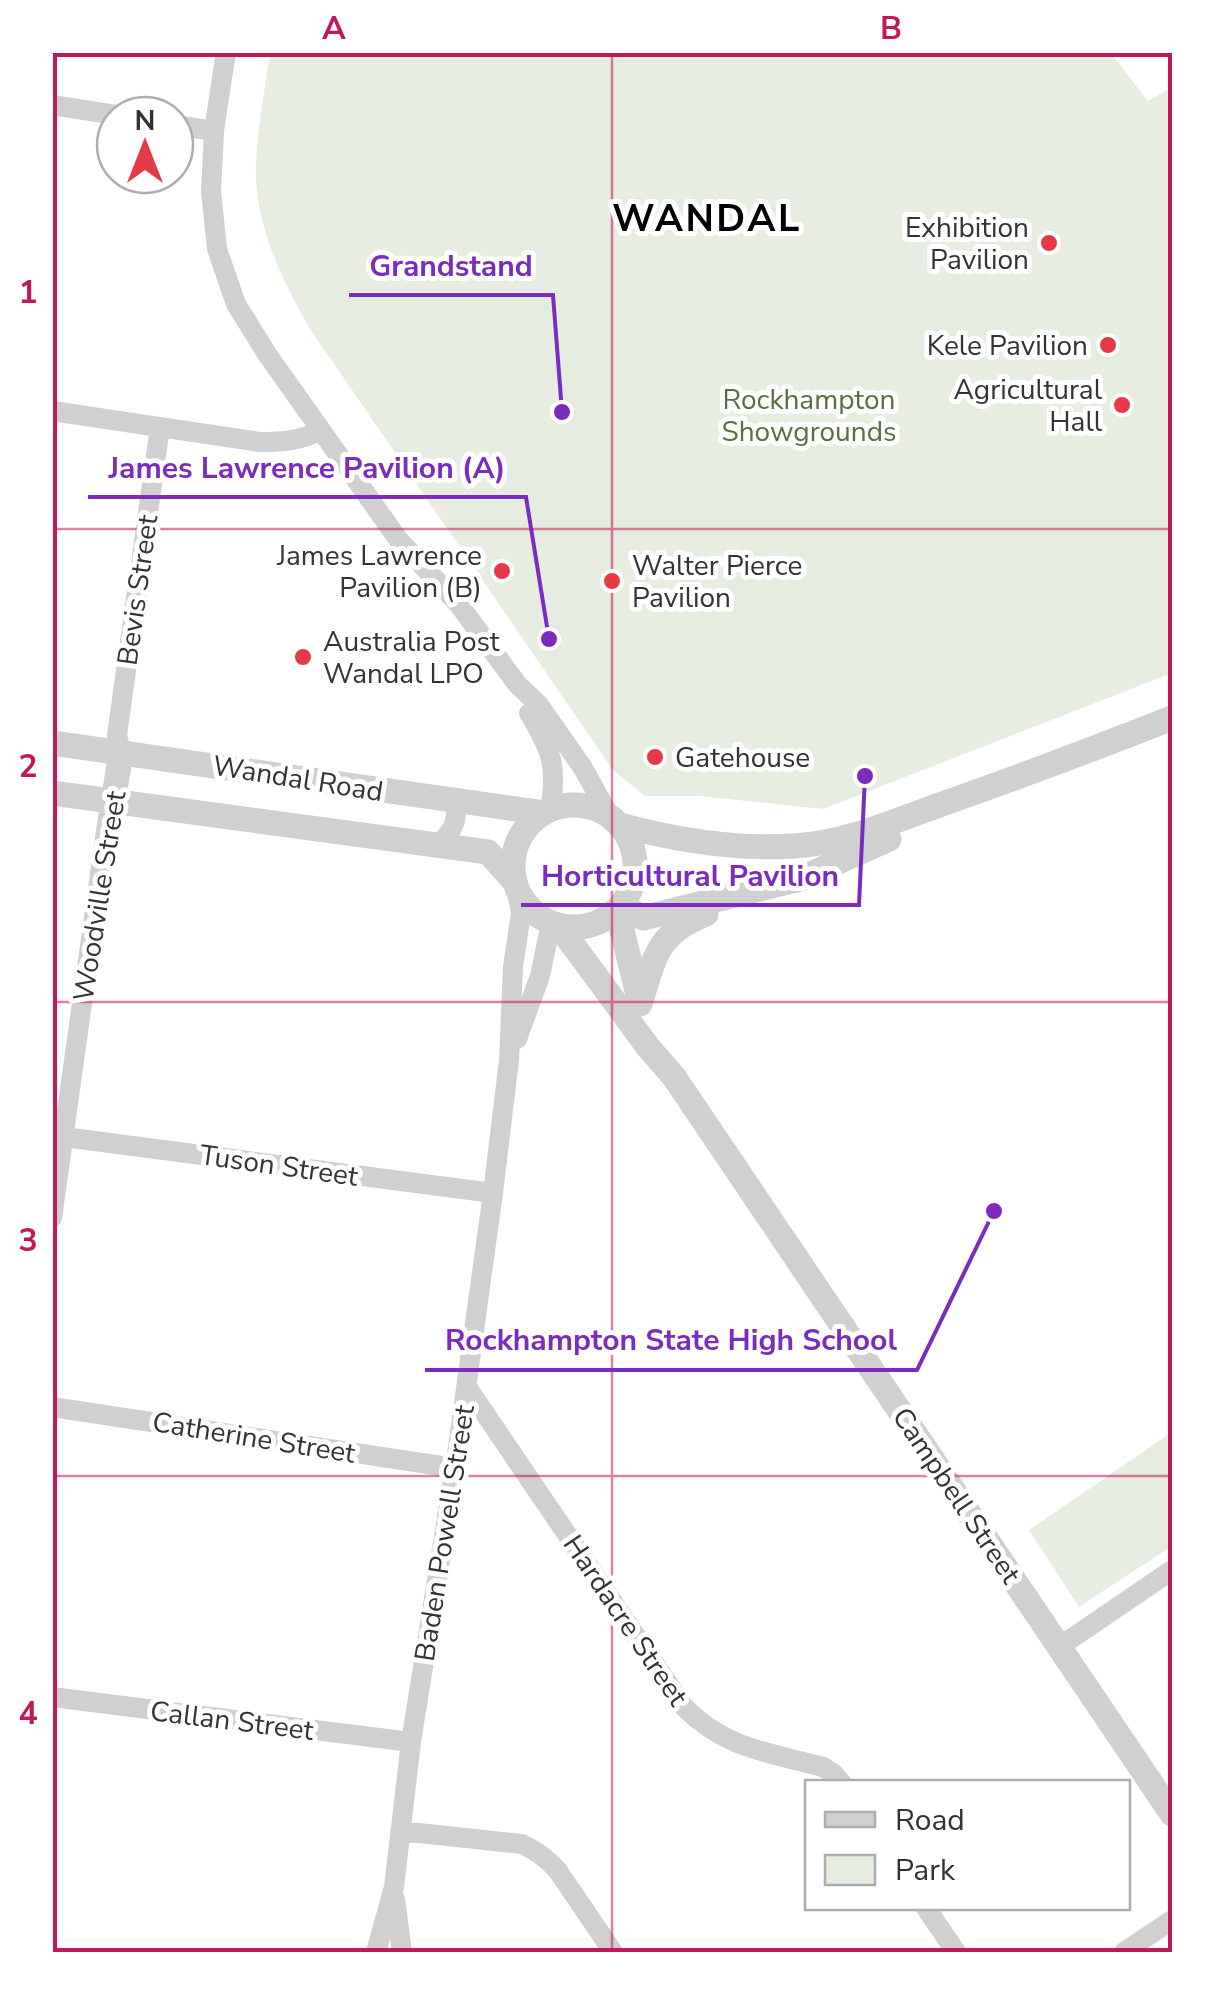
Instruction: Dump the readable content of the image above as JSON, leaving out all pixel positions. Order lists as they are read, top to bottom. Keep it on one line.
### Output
{"streets":{"street":["Bevis Street","Wandal Road","Woodville Street","Tuson Street","Catherine Street","Campbell Street","Baden Powell Street","Hardacre Street","Callan Street"]},"crossings":[["Bevis Street","Wandal Road"],["Bevis Street","Woodville Street"],["Wandal Road","Woodville Street"],["Wandal Road","Campbell Street"],["Wandal Road","Baden Powell Street"],["Woodville Street","Tuson Street"],["Tuson Street","Baden Powell Street"],["Catherine Street","Baden Powell Street"],["Campbell Street","Baden Powell Street"],["Baden Powell Street","Hardacre Street"],["Baden Powell Street","Callan Street"]],"districts":["WANDAL"],"parks":["Rockhampton Showgrounds"],"places":["Exhibition Pavilion","Kele Pavilion","Agricultural Hall","Grandstand","James Lawrence Pavilion (B)","Walter Pierce Pavilion","James Lawrence Pavilion (A)","Australia Post Wandal LPO","Gatehouse","Horticultural Pavilion","Rockhampton State High School"],"legend":["Road","Park"],"north":"top","grid":{"columns":["A","B"],"rows":["1","2","3","4"]}}
